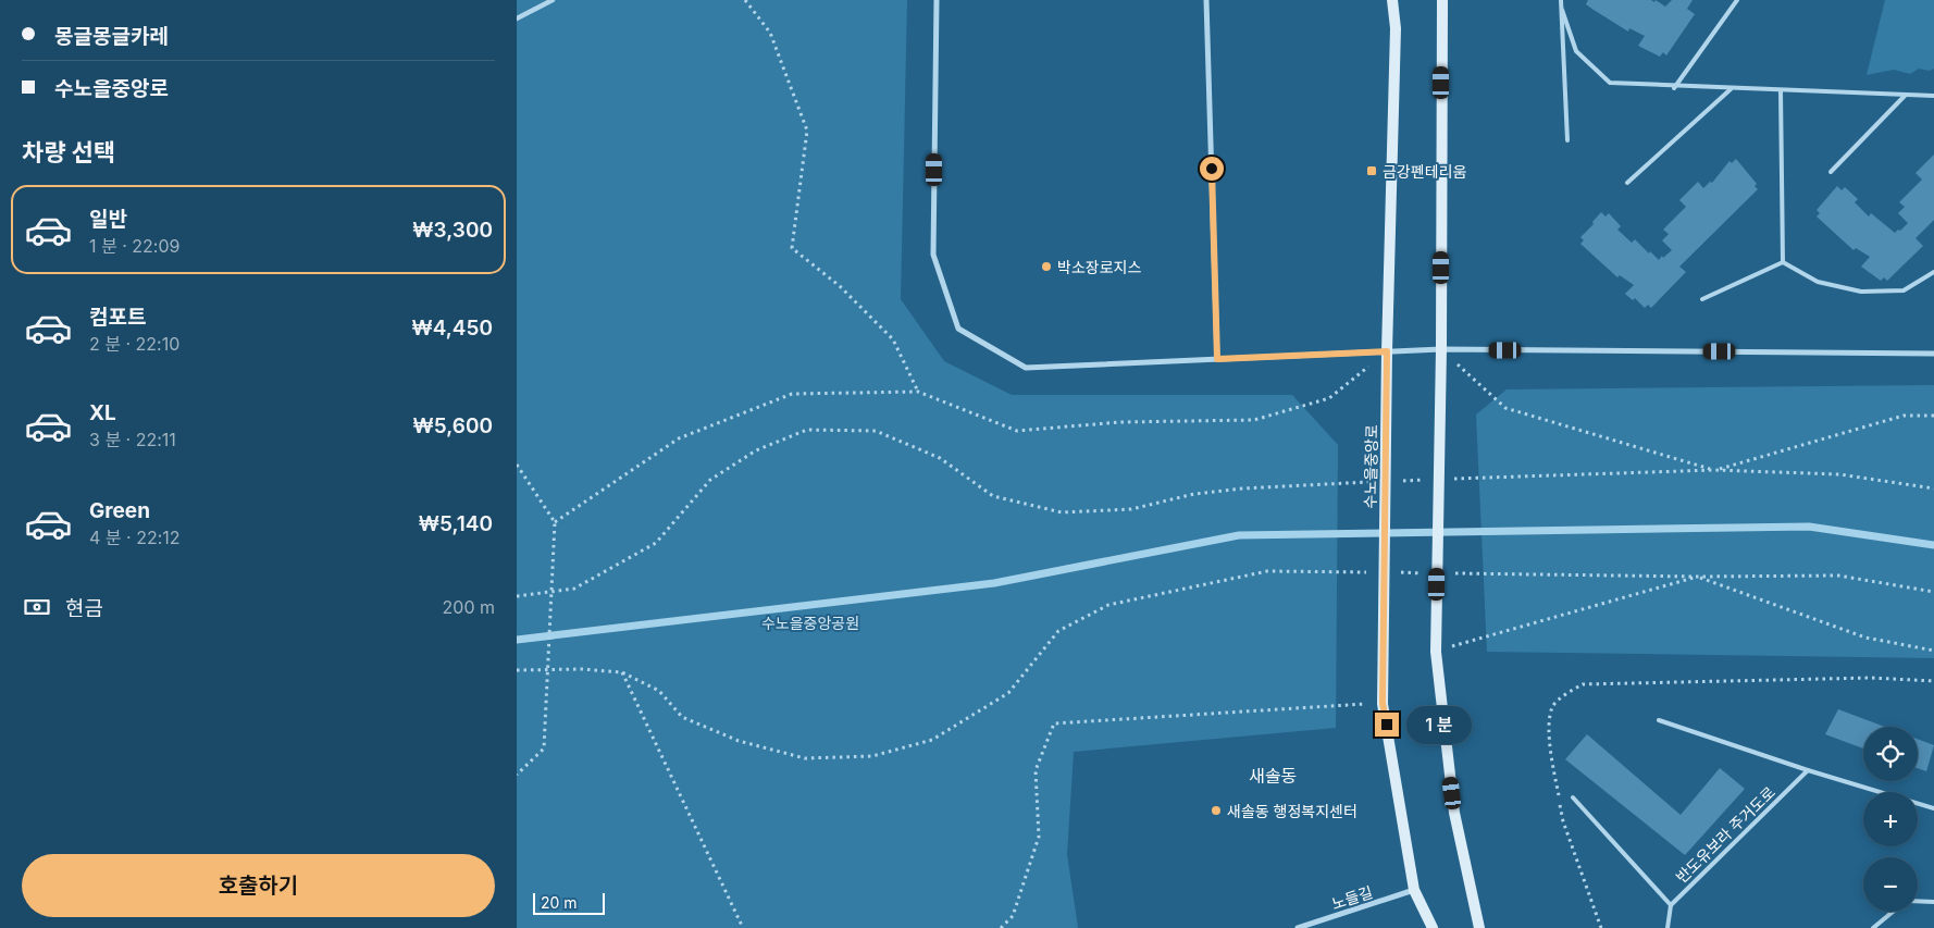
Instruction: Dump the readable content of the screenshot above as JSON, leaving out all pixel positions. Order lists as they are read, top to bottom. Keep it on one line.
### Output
{"streets":{"main road":["수노을중앙로"],"street":["노들길"],"lane":["반도유보라 주거도로"]},"crossings":[["수노을중앙로","노들길"]],"districts":["새솔동"],"parks":["수노을중앙공원"],"places":{"transit":["금강펜테리움"],"other":["박소장로지스","새솔동 행정복지센터"]},"scale_bar":"20 m","page":{"banner":["몽글몽글카레","수노을중앙로"],"heading":"차량 선택","list":[{"name":"일반","note":"1 분 · 22:09","value":"₩3,300"},{"name":"컴포트","note":"2 분 · 22:10","value":"₩4,450"},{"name":"XL","note":"3 분 · 22:11","value":"₩5,600"},{"name":"Green","note":"4 분 · 22:12","value":"₩5,140"}],"pay":["현금","200 m"],"bubble":"1 분","map_buttons":["+","−"],"buttons":"호출하기","scale":"20 m"}}
